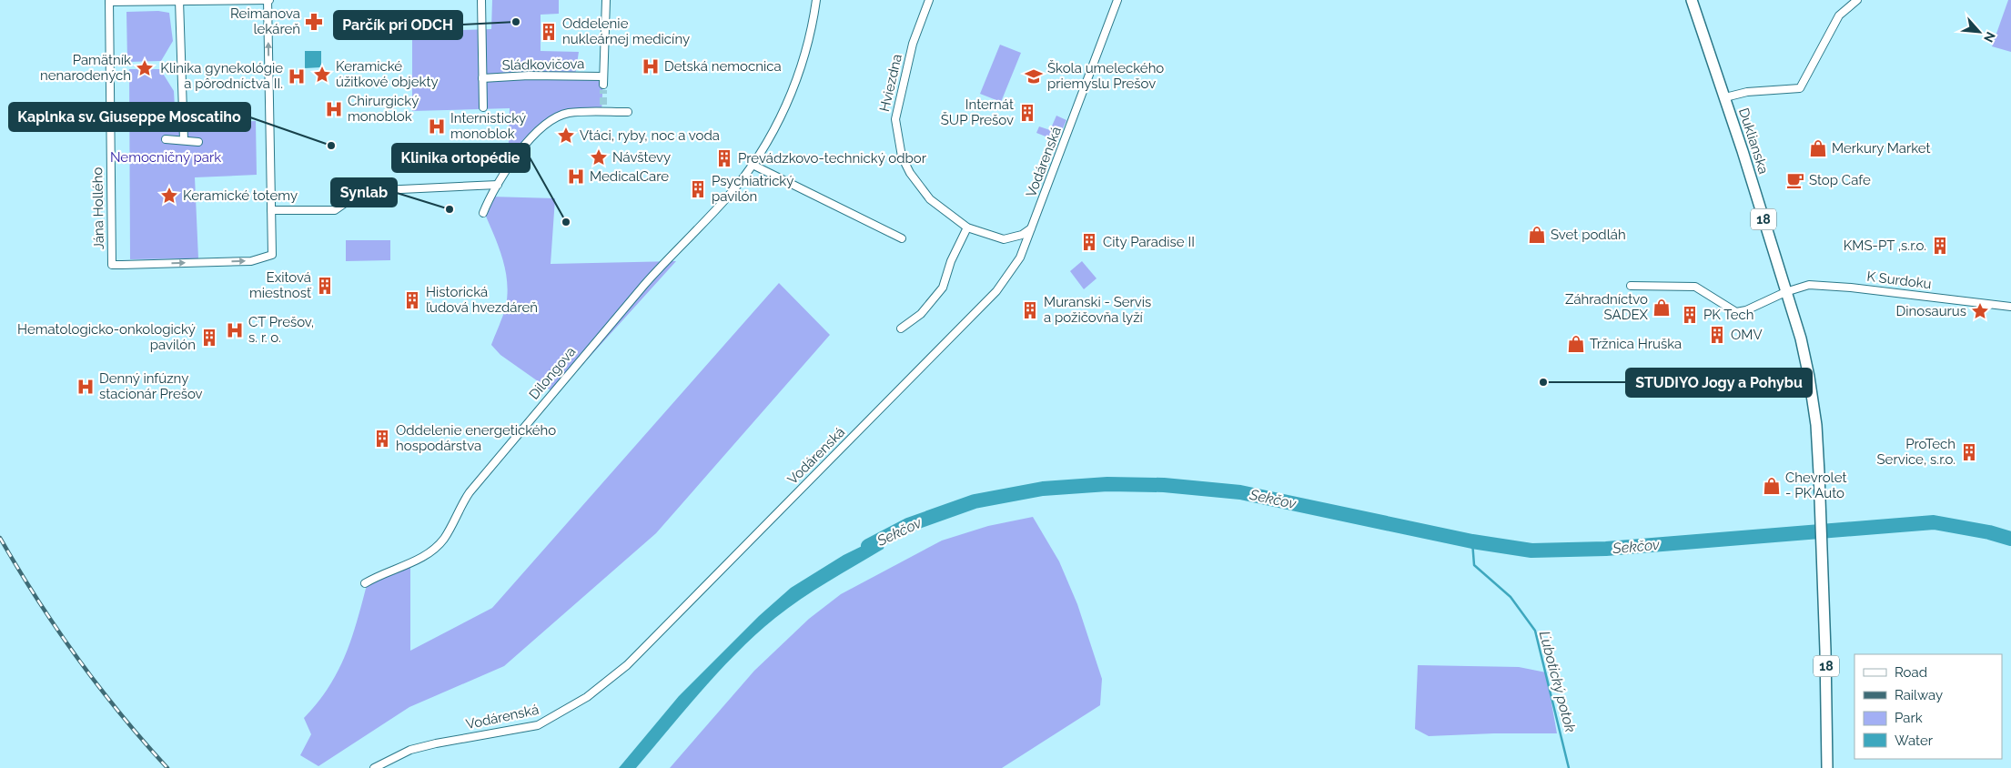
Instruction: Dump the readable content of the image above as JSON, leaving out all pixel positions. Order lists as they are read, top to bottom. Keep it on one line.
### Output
{"streets":{"main road":["Duklianska","18"],"street":["Sládkovičova","Hviezdna","Vodárenská","Jána Hollého","K Surdoku","Dilongova"]},"crossings":[["Hviezdna","Vodárenská"],["Duklianska","K Surdoku"]],"water":["Sekčov","Ľubotický potok"],"parks":["Nemocničný park"],"places":{"pharmacy":["Reimanova lekáreň"],"other":["Parčík pri ODCH","Kaplnka sv. Giuseppe Moscatiho","Synlab","Klinika ortopédie","STUDIYO Jogy a Pohybu"],"building":["Oddelenie nukleárnej medicíny","Internát ŠUP Prešov","Prevádzkovo‑technický odbor","Psychiatrický pavilón","City Paradise II","KMS-PT ,s.r.o.","Exitová miestnosť","Historická ľudová hvezdáreň","Muranski - Servis a požičovňa lyží","PK Tech","OMV","Hematologicko-onkologický pavilón","Oddelenie energetického hospodárstva","ProTech Service, s.r.o."],"hospital":["Detská nemocnica","Klinika gynekológie a pôrodníctva II.","Chirurgický monoblok","Internistický monoblok","MedicalCare","CT Prešov, s. r. o.","Denný infúzny stacionár Prešov"],"place":["Pamätník nenarodených","Keramické úžitkové objekty","Vtáci, ryby, noc a voda","Návštevy","Keramické totemy","Dinosaurus"],"school or university":["Škola umeleckého priemyslu Prešov"],"shop":["Merkury Market","Svet podláh","Záhradníctvo SADEX","Tržnica Hruška","Chevrolet - PK Auto"],"cafe":["Stop Cafe"]},"legend":["Road","Railway","Park","Water"],"north":"bottom right"}
